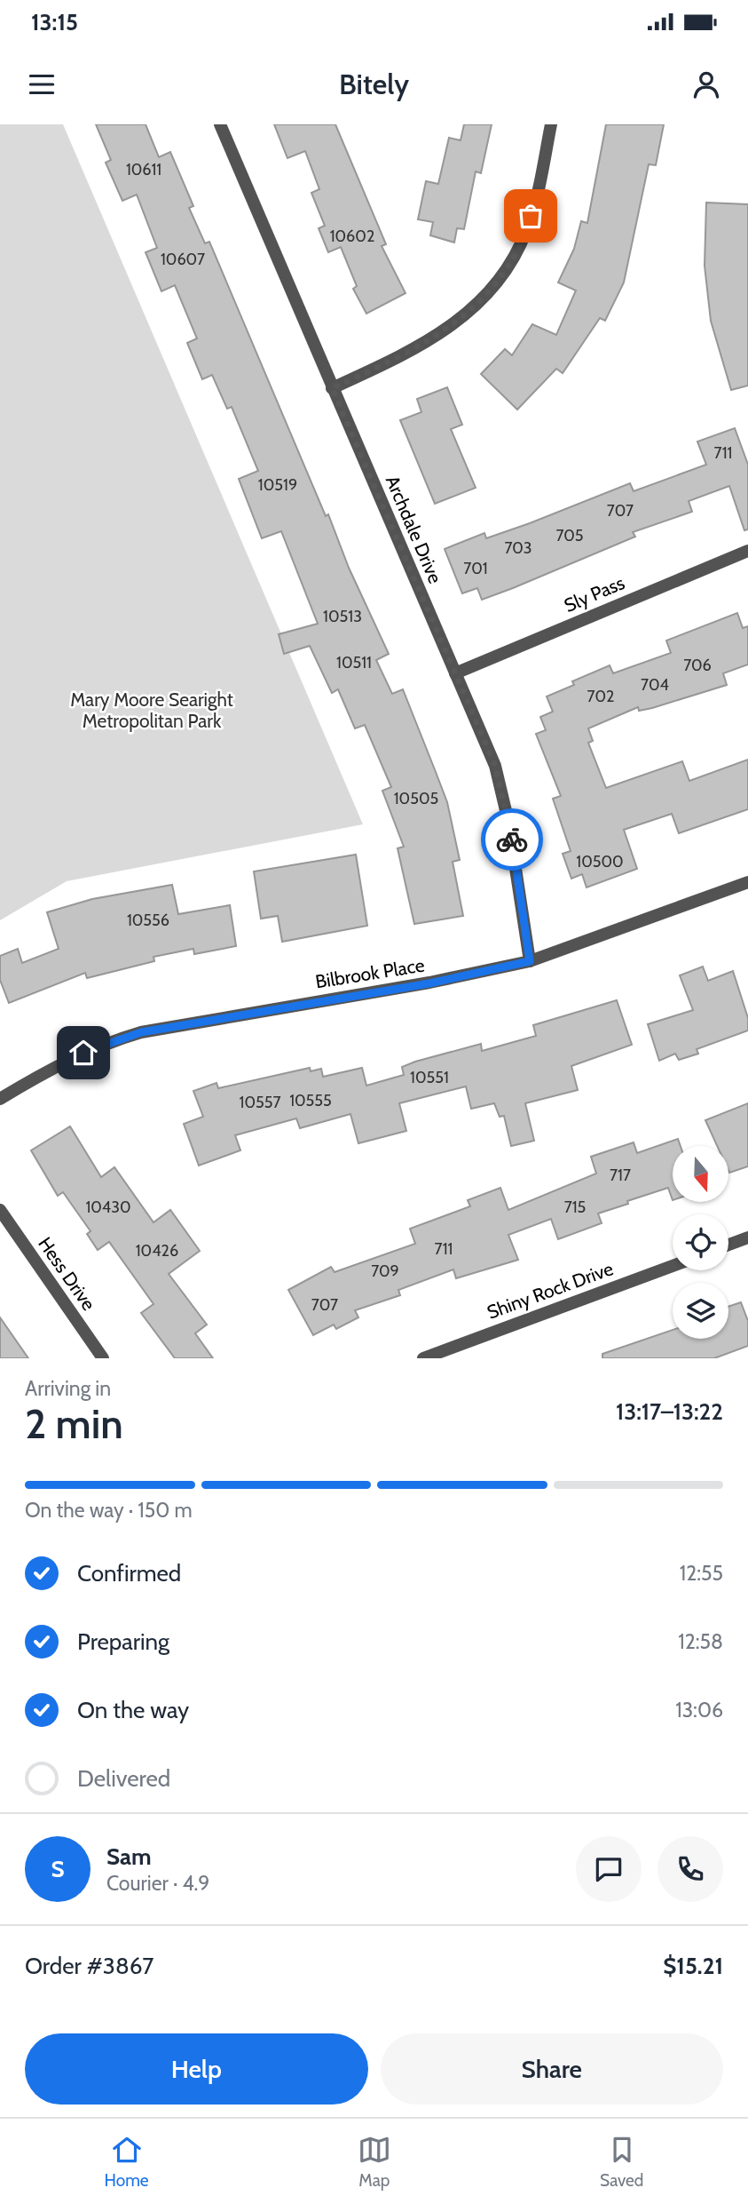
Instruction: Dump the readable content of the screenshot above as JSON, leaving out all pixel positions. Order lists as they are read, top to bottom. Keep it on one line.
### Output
{"streets":{"street":["Archdale Drive","Sly Pass","Bilbrook Place","Hess Drive","Shiny Rock Drive"]},"crossings":[["Archdale Drive","Sly Pass"],["Archdale Drive","Bilbrook Place"]],"parks":["Mary Moore Searight Metropolitan Park"],"house_numbers":["10611","10602","10607","711","10519","707","705","703","701","10513","10511","706","704","702","10505","10500","10556","10551","10555","10557","717","10430","715","711","10426","709","707"],"north":"bottom","page":{"status":"13:15","header":"Bitely","heading":["2 min","Arriving in","13:17–13:22"],"panel":["Sam","Courier · 4.9","Order #3867","$15.21"],"bar":"On the way · 150 m","list":[["Confirmed","12:55"],["Preparing","12:58"],["On the way","13:06"],"Delivered"],"round":"S","buttons":["Help","Share"],"tabs":["Home","Map","Saved"]}}
